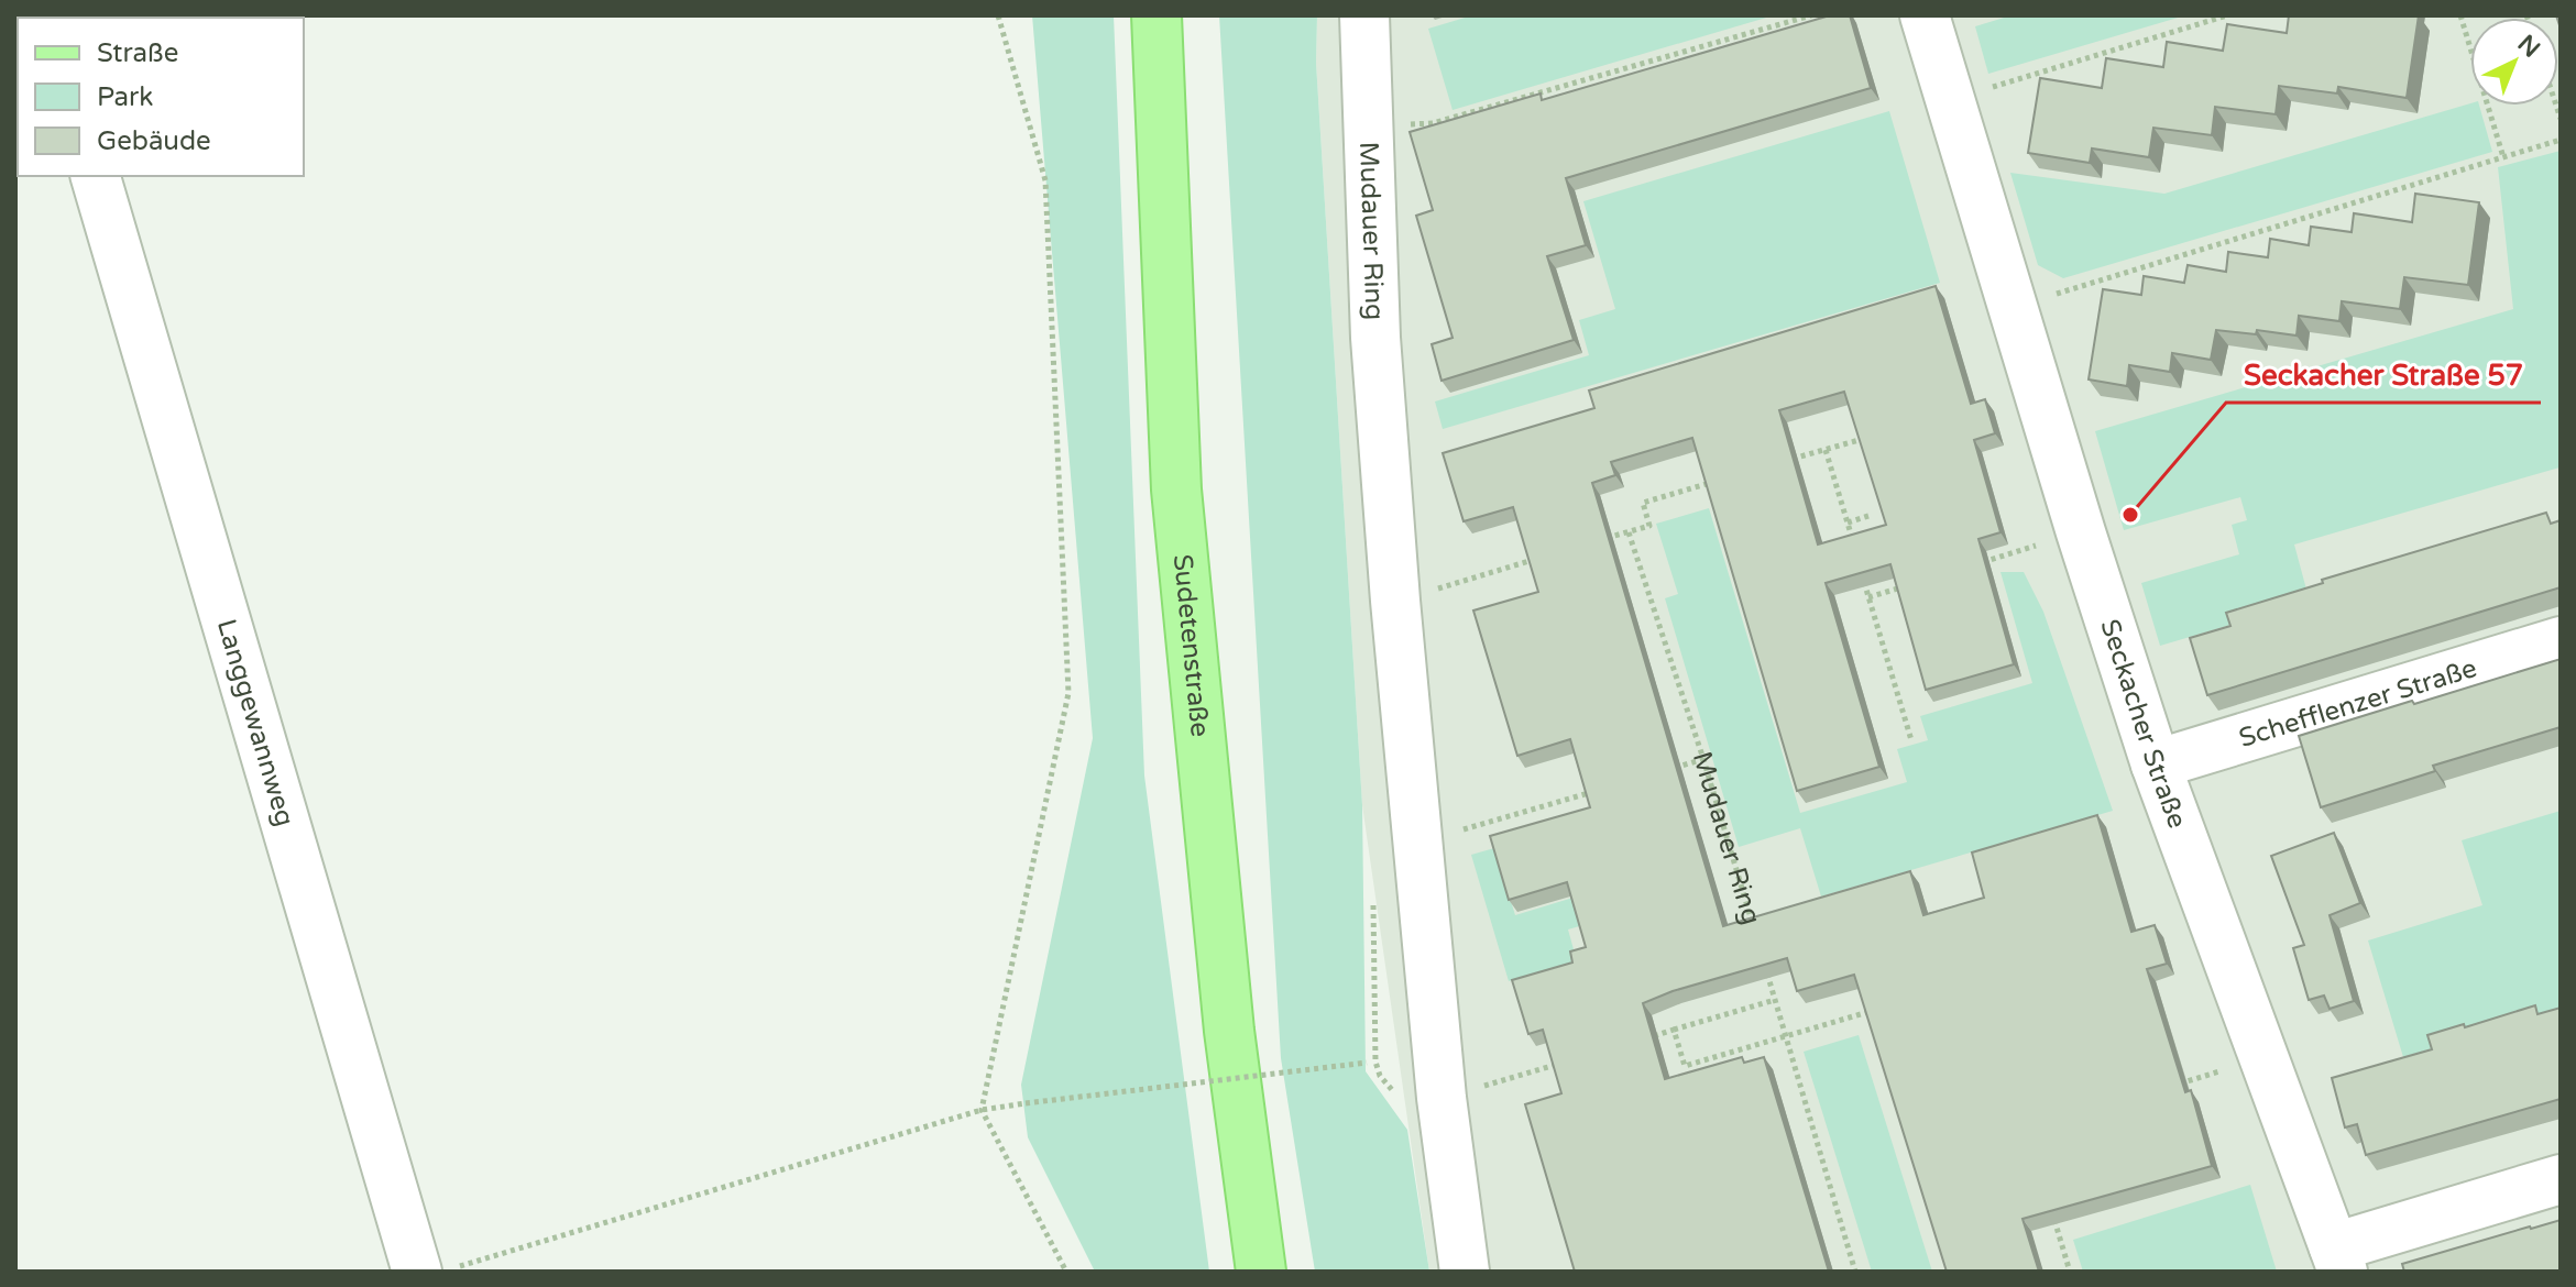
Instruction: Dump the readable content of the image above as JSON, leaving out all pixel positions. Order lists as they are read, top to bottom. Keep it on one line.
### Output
{"streets":{"main road":["Sudetenstraße"],"street":["Mudauer Ring","Schefflenzer Straße","Langgewannweg","Seckacher Straße"]},"crossings":[["Schefflenzer Straße","Seckacher Straße"]],"places":["Seckacher Straße 57"],"legend":["Straße","Park","Gebäude"],"north":"top right"}
